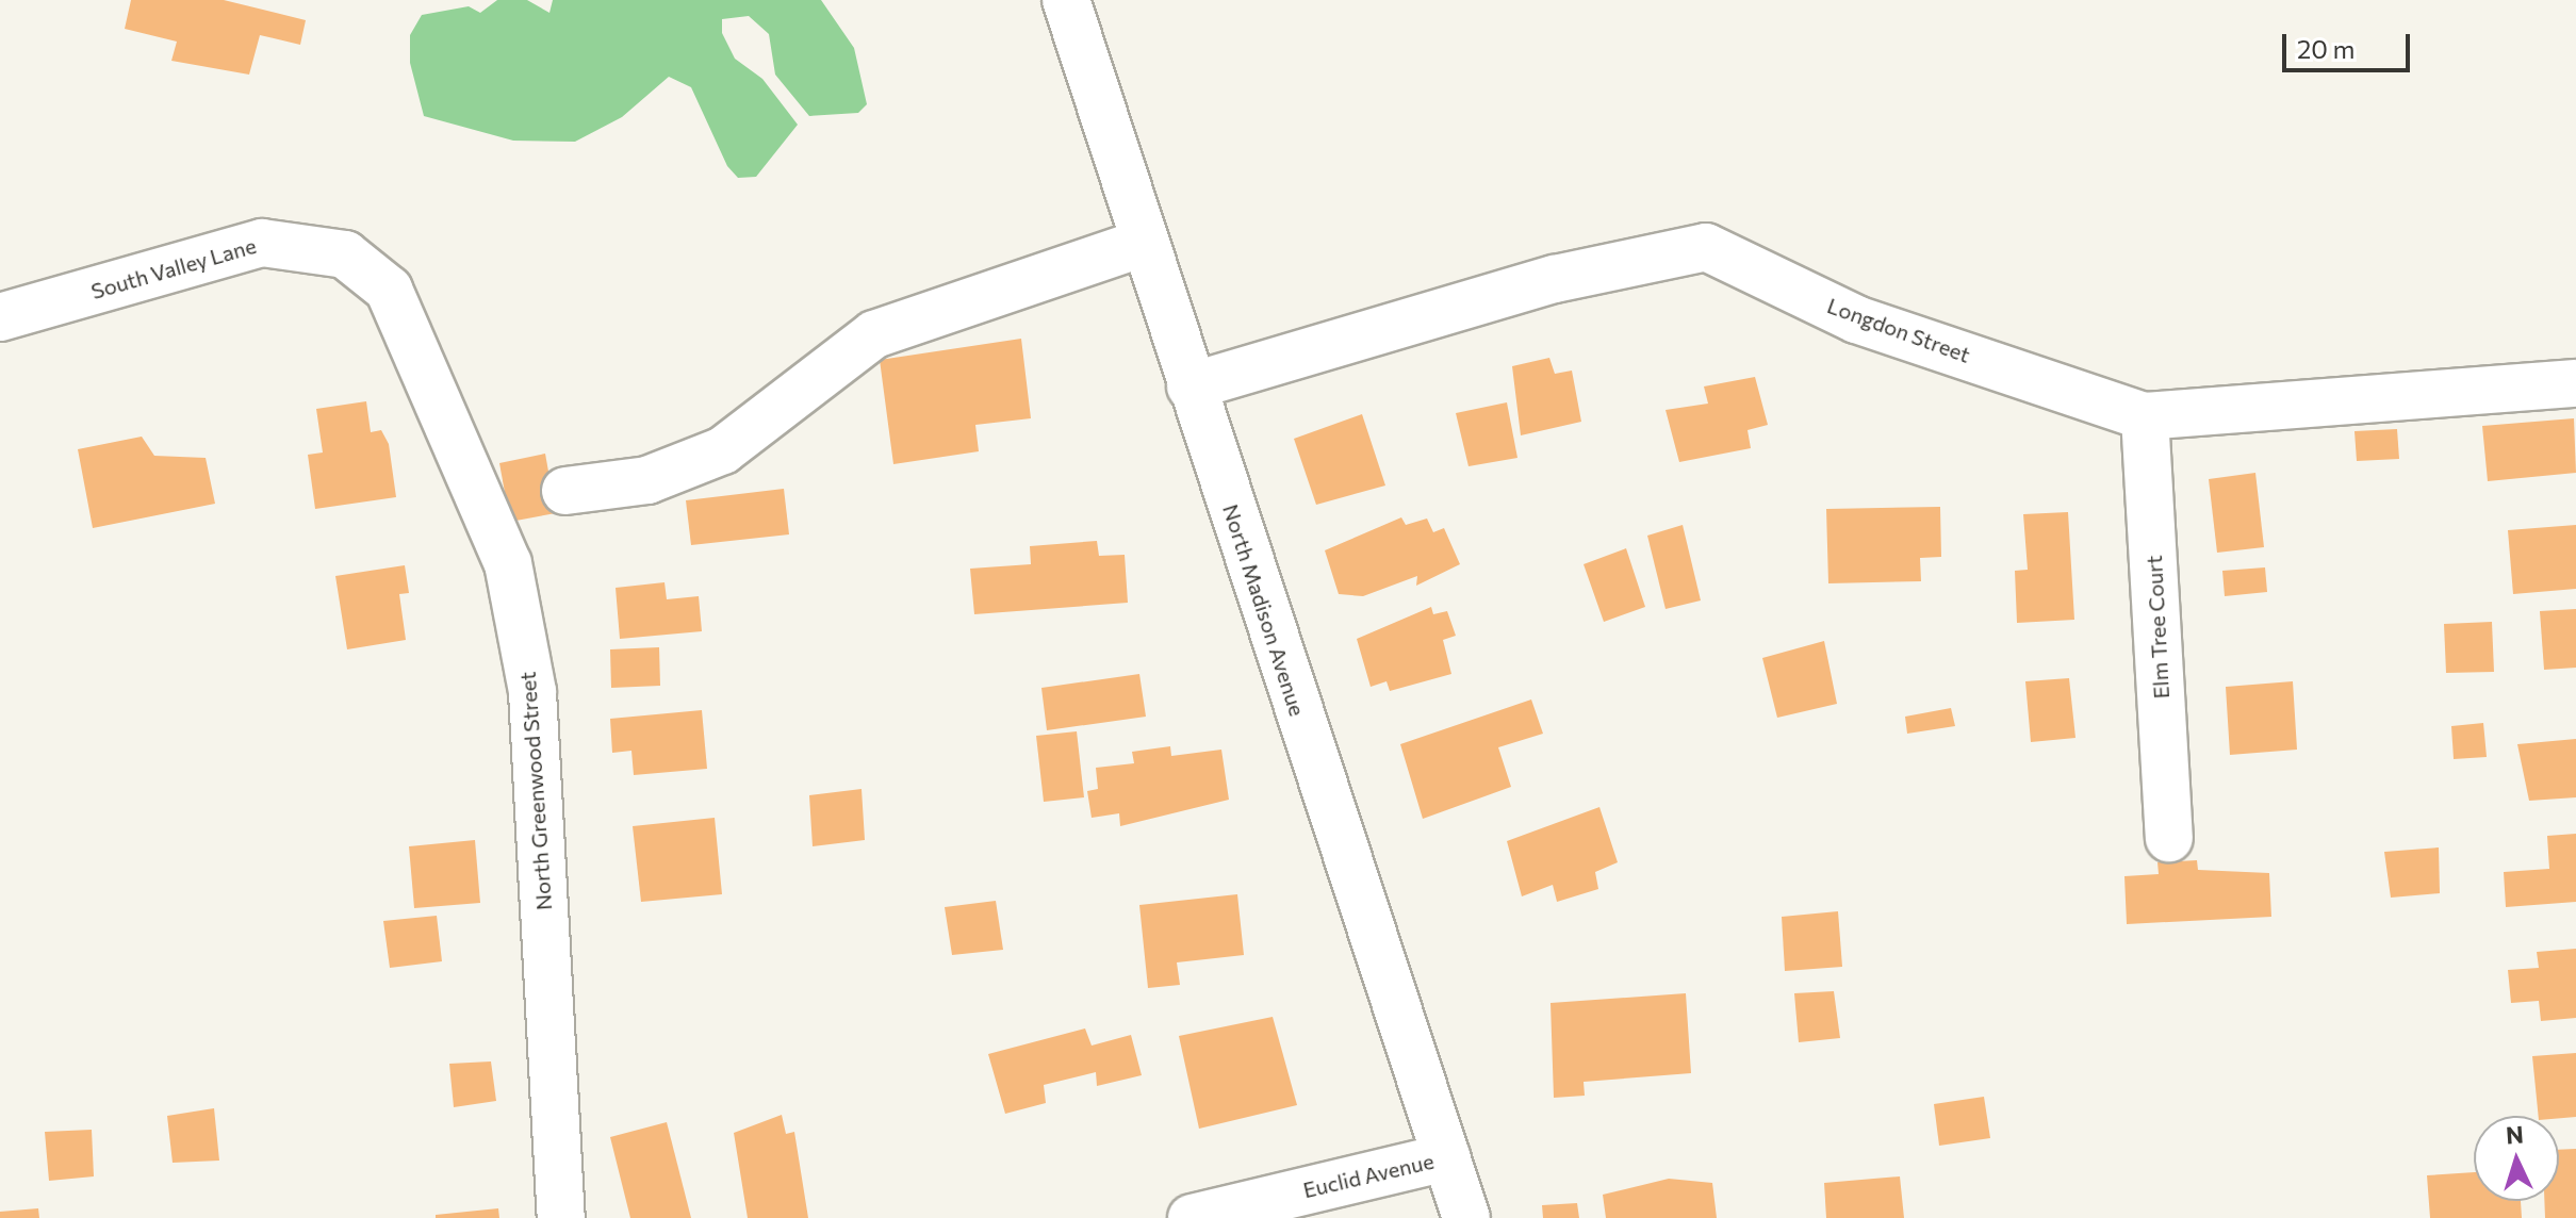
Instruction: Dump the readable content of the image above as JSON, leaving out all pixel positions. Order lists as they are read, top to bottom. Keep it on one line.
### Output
{"streets":{"street":["South Valley Lane","Longdon Street","North Madison Avenue","Elm Tree Court","North Greenwood Street","Euclid Avenue"]},"crossings":[["South Valley Lane","North Greenwood Street"],["Longdon Street","North Madison Avenue"],["Longdon Street","Elm Tree Court"],["North Madison Avenue","Euclid Avenue"]],"scale_bar":"20 m","north":"top"}
